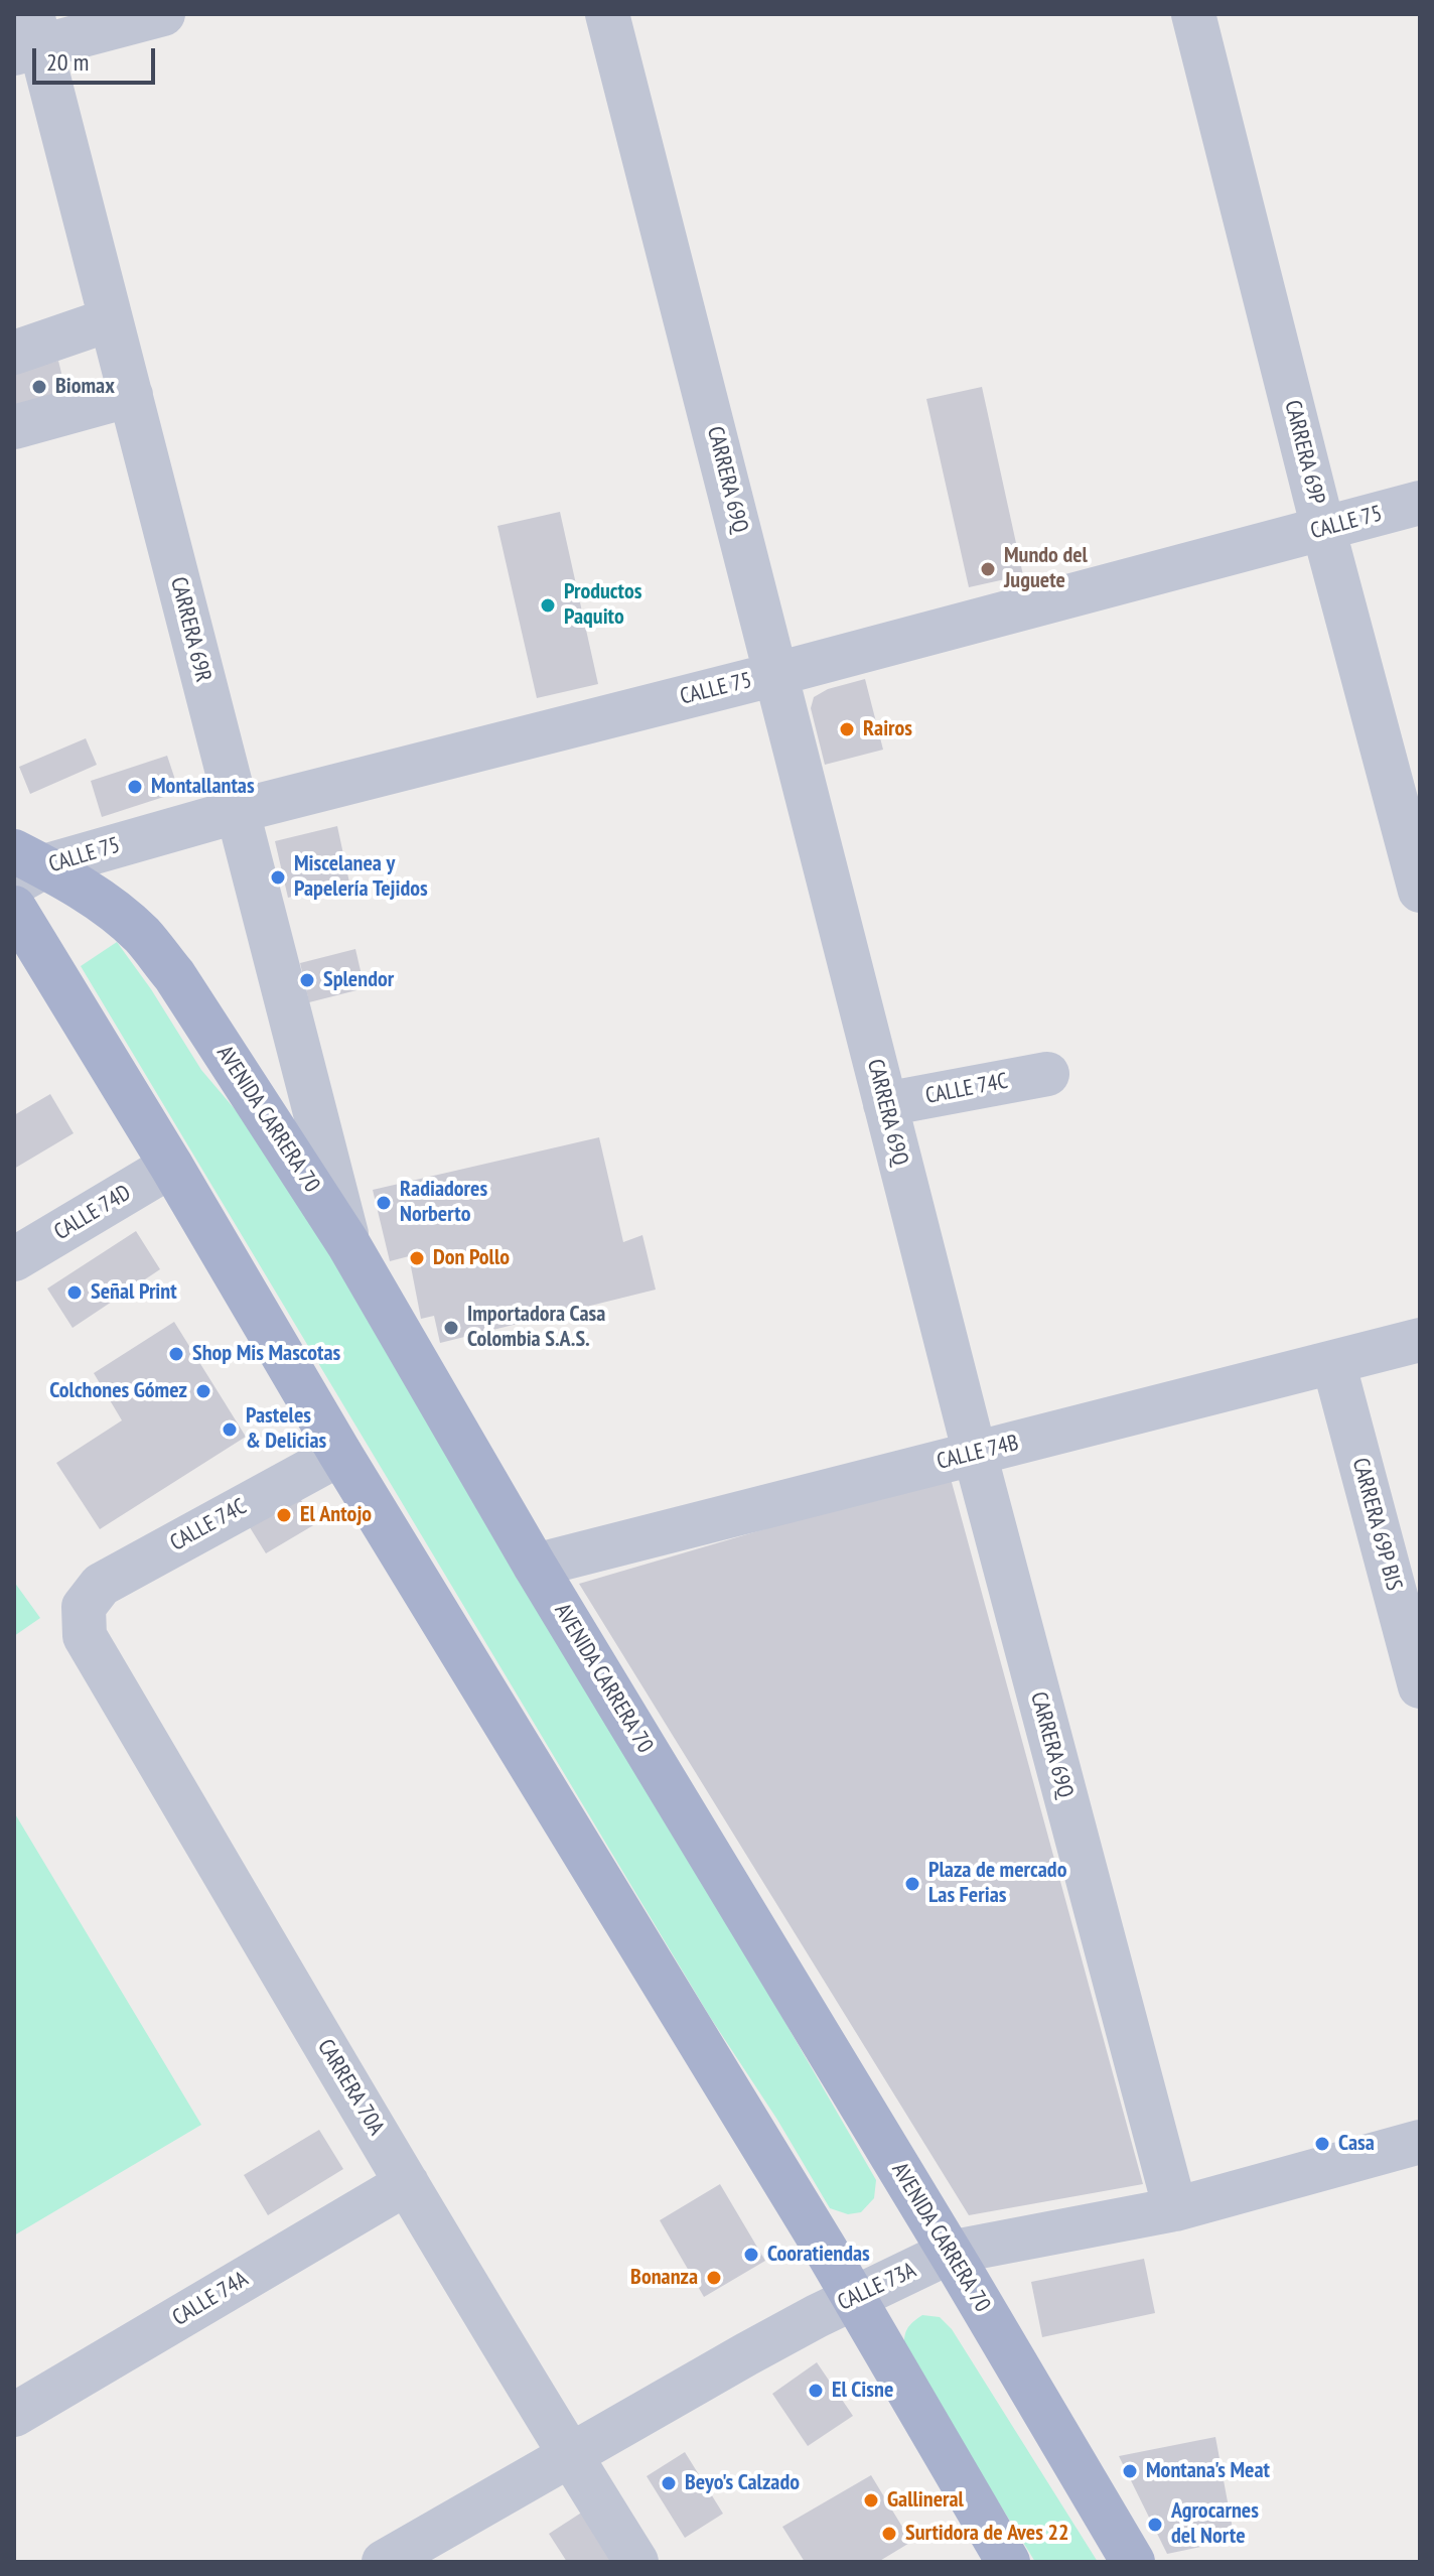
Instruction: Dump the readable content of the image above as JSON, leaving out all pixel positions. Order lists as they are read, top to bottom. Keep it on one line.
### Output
{"streets":{"main road":["AVENIDA CARRERA 70"],"street":["CARRERA 69P","CARRERA 69Q","CALLE 75","CARRERA 69R","CALLE 74C","CALLE 74D","CALLE 74B","CARRERA 69P BIS","CARRERA 70A","CALLE 73A","CALLE 74A"]},"crossings":[["CARRERA 69P","CALLE 75"],["CARRERA 69Q","CALLE 75"],["CARRERA 69Q","CALLE 74C"],["CARRERA 69Q","CALLE 74B"],["CARRERA 69Q","CALLE 73A"],["CALLE 75","CARRERA 69R"],["CALLE 75","AVENIDA CARRERA 70"],["CARRERA 69R","AVENIDA CARRERA 70"],["CALLE 74C","CARRERA 70A"],["AVENIDA CARRERA 70","CALLE 74B"],["AVENIDA CARRERA 70","CALLE 73A"],["CALLE 74B","CARRERA 69P BIS"],["CARRERA 70A","CALLE 73A"],["CARRERA 70A","CALLE 74A"]],"places":["Biomax","Mundo del Juguete","Productos Paquito","Rairos","Montallantas","Miscelanea y Papelería Tejidos","Splendor","Radiadores Norberto","Don Pollo","Señal Print","Importadora Casa Colombia S.A.S.","Shop Mis Mascotas","Colchones Gómez","Pasteles & Delicias","El Antojo","Plaza de mercado Las Ferias","Casa","Cooratiendas","Bonanza","El Cisne","Montana's Meat","Beyo's Calzado","Gallineral","Agrocarnes del Norte","Surtidora de Aves 22"],"scale_bar":"20 m"}
